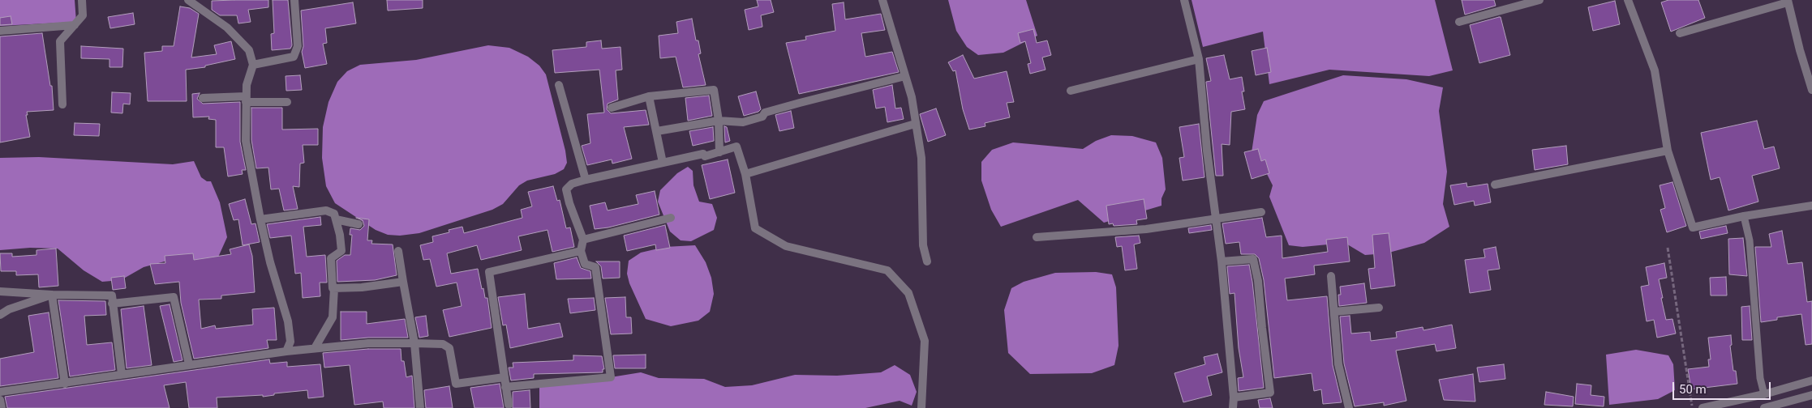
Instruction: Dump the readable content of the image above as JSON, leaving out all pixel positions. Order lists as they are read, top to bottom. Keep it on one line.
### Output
{"scale_bar":"50 m"}
